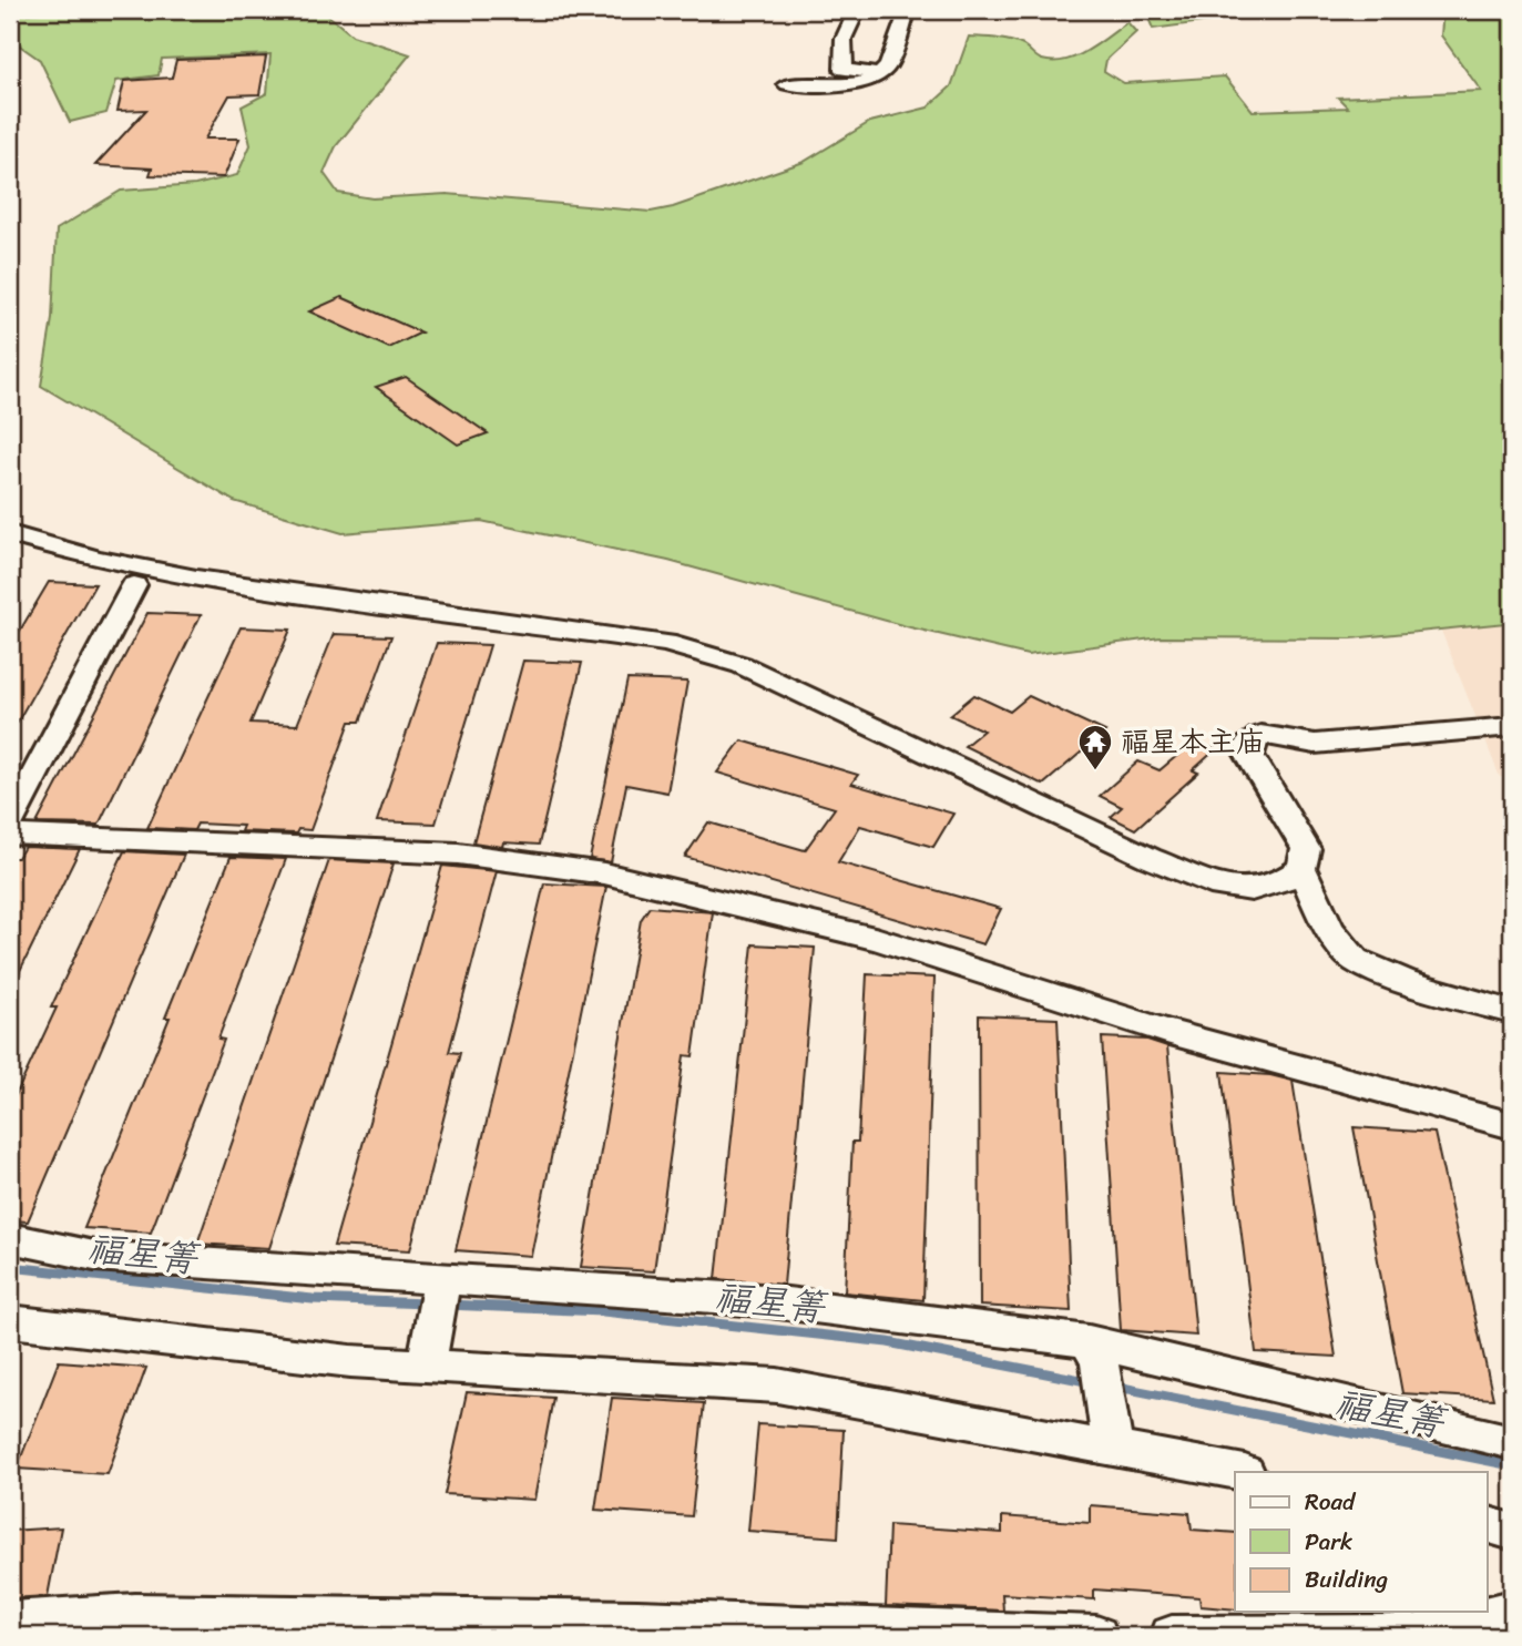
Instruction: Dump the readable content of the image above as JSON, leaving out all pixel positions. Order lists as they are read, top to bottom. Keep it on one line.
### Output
{"water":["福星箐"],"places":{"temple":["福星本主庙"]},"legend":["Road","Park","Building"]}
